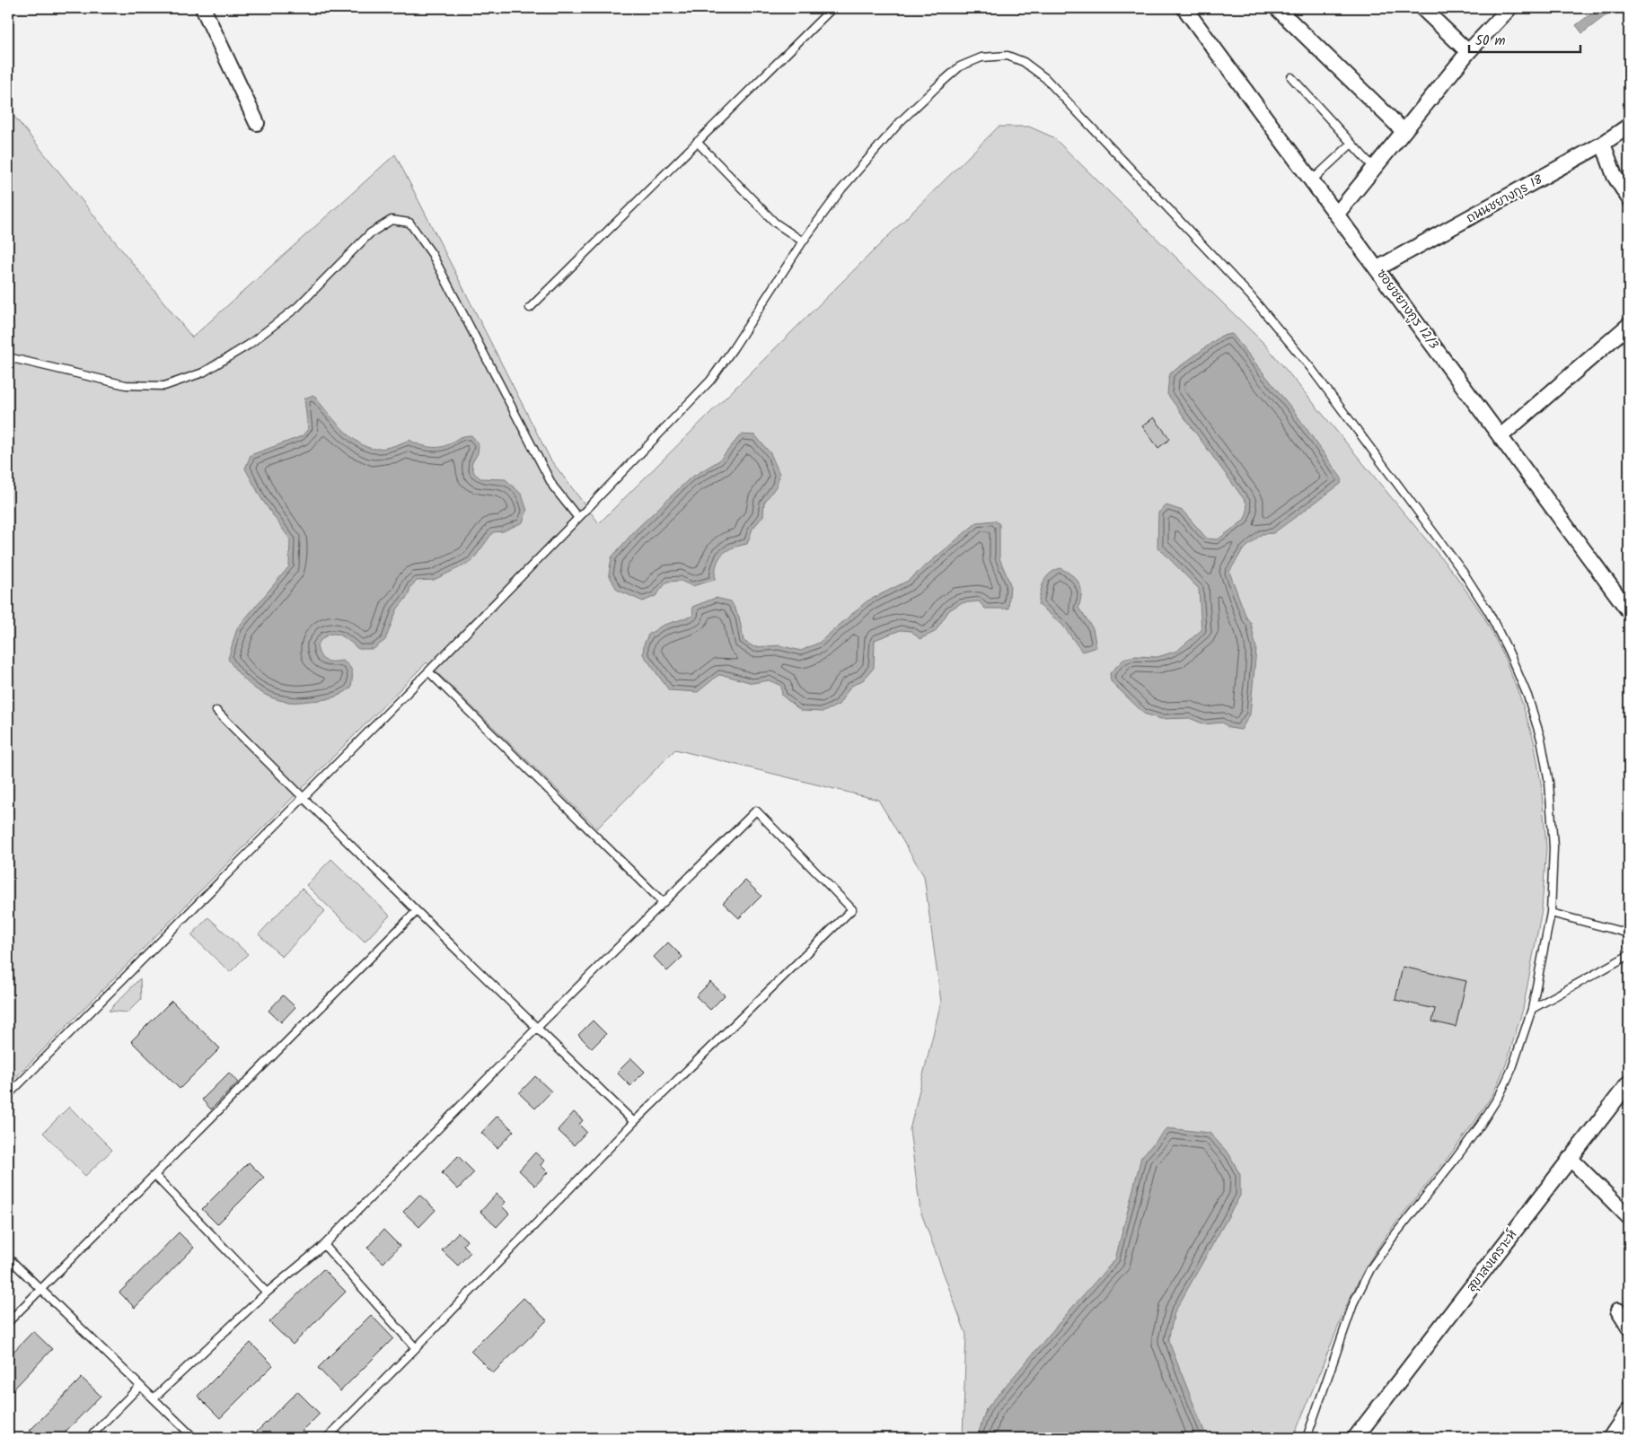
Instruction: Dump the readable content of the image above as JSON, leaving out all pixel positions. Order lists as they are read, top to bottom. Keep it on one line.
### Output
{"streets":{"street":["ถนนชยางกูร 18","ซอยชยางกูร 12/3","สุขาสงเคราะห์"]},"crossings":[["ถนนชยางกูร 18","ซอยชยางกูร 12/3"]],"scale_bar":"50 m"}
